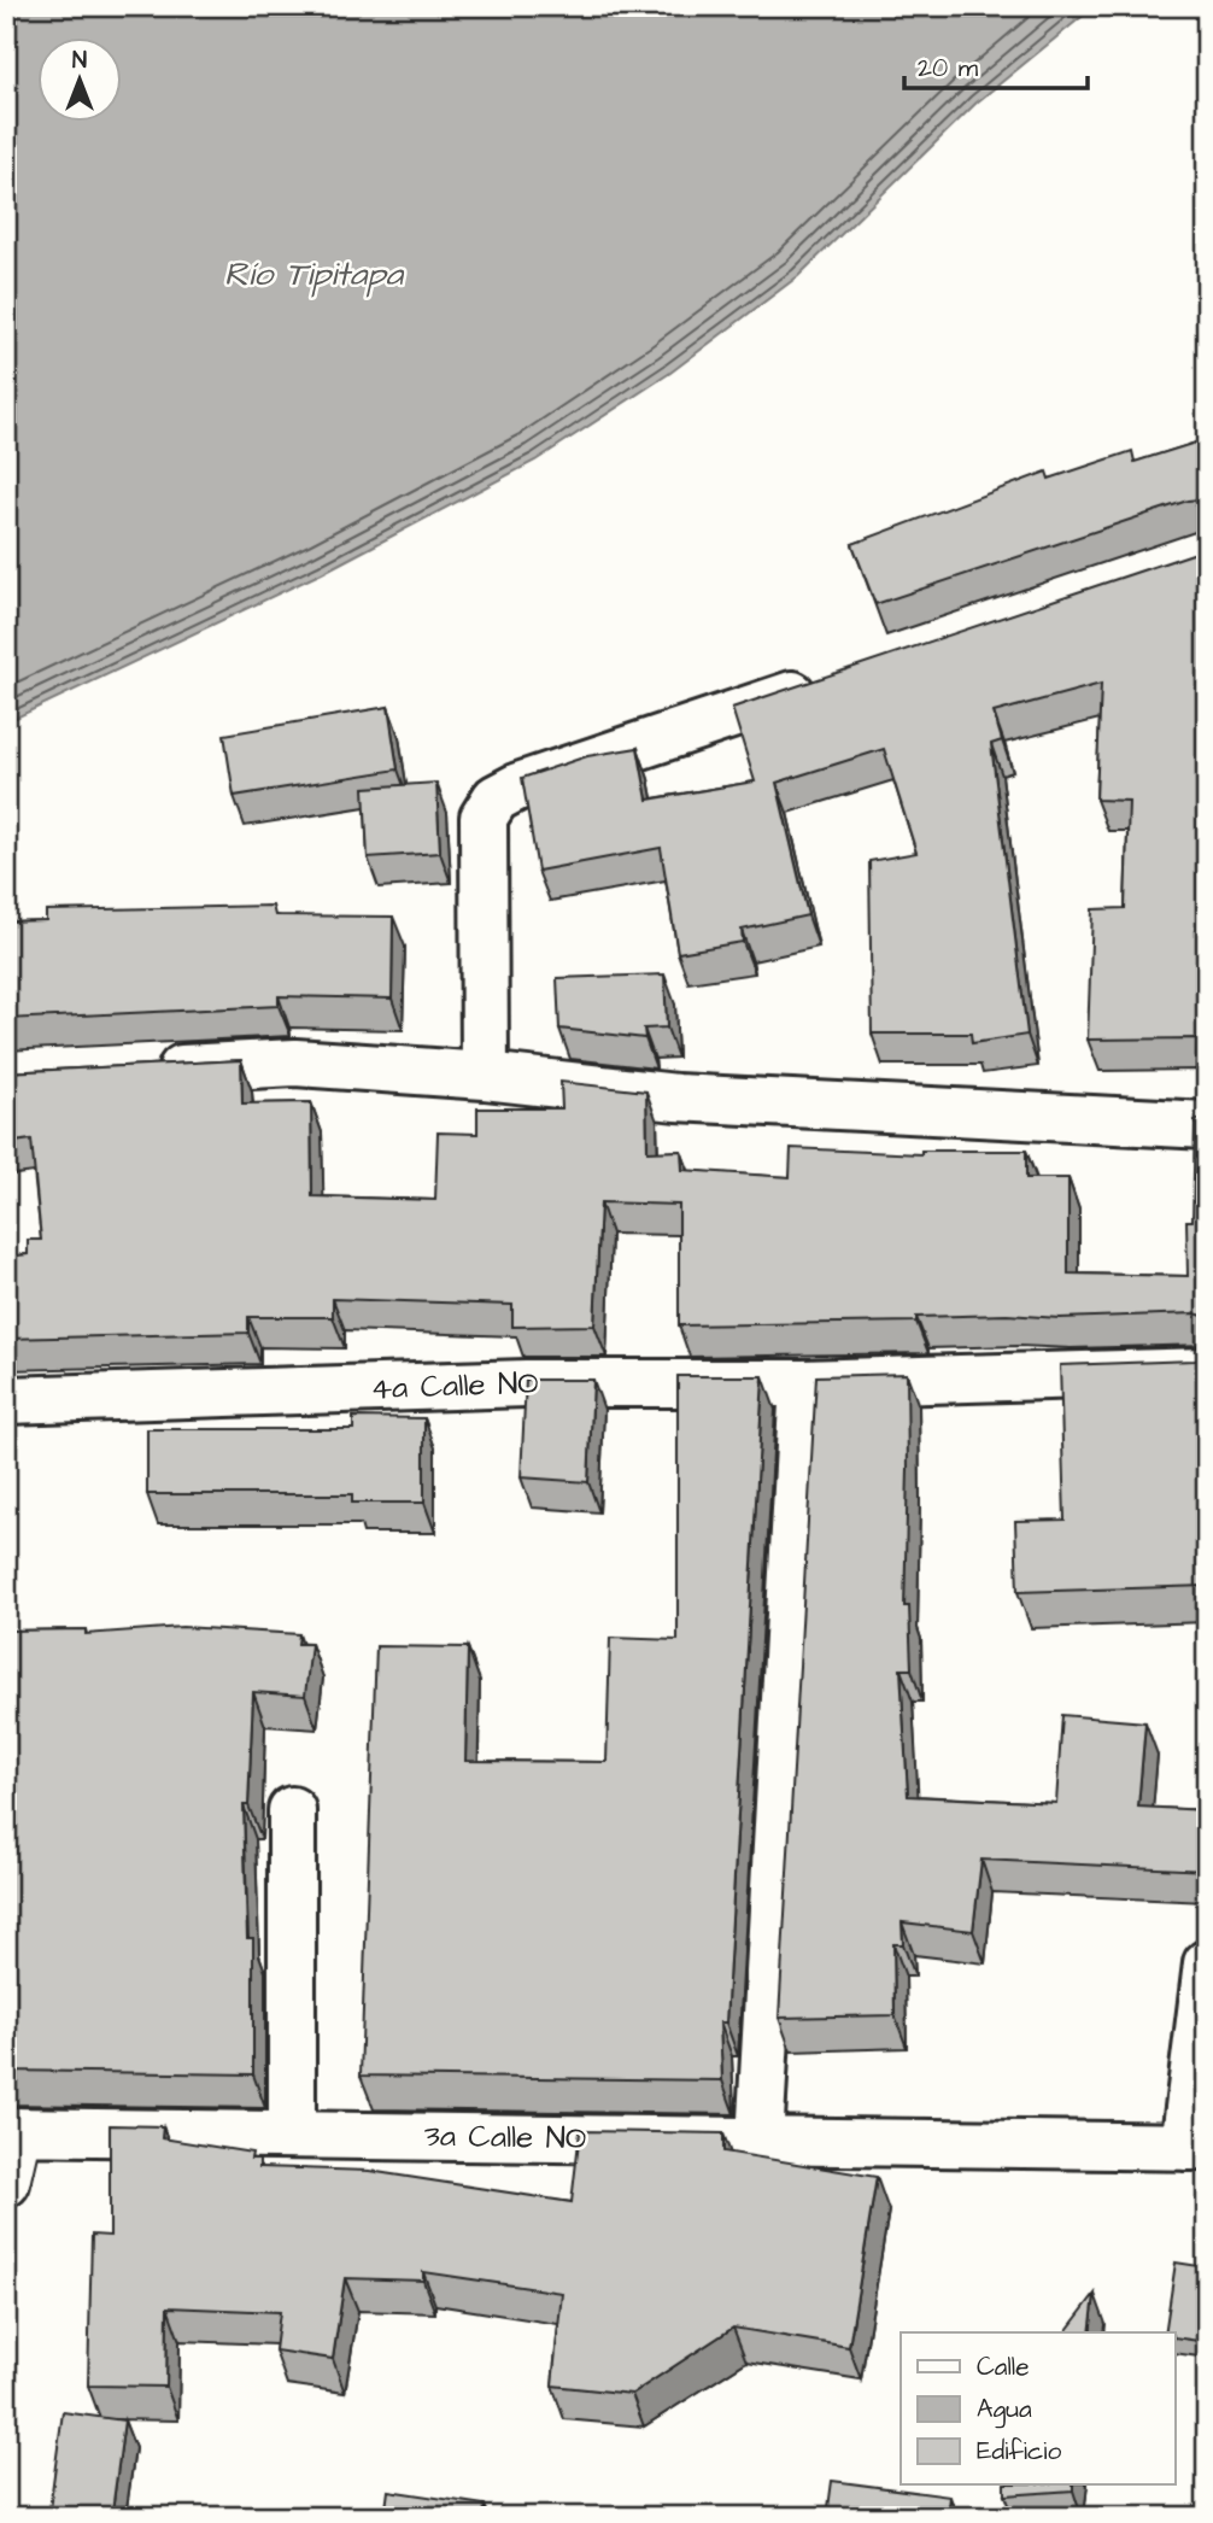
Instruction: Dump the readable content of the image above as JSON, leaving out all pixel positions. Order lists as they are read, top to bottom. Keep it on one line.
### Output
{"streets":{"street":["4a Calle NO","3a Calle NO"]},"water":["Río Tipitapa"],"legend":["Calle","Agua","Edificio"],"scale_bar":"20 m","north":"top"}
